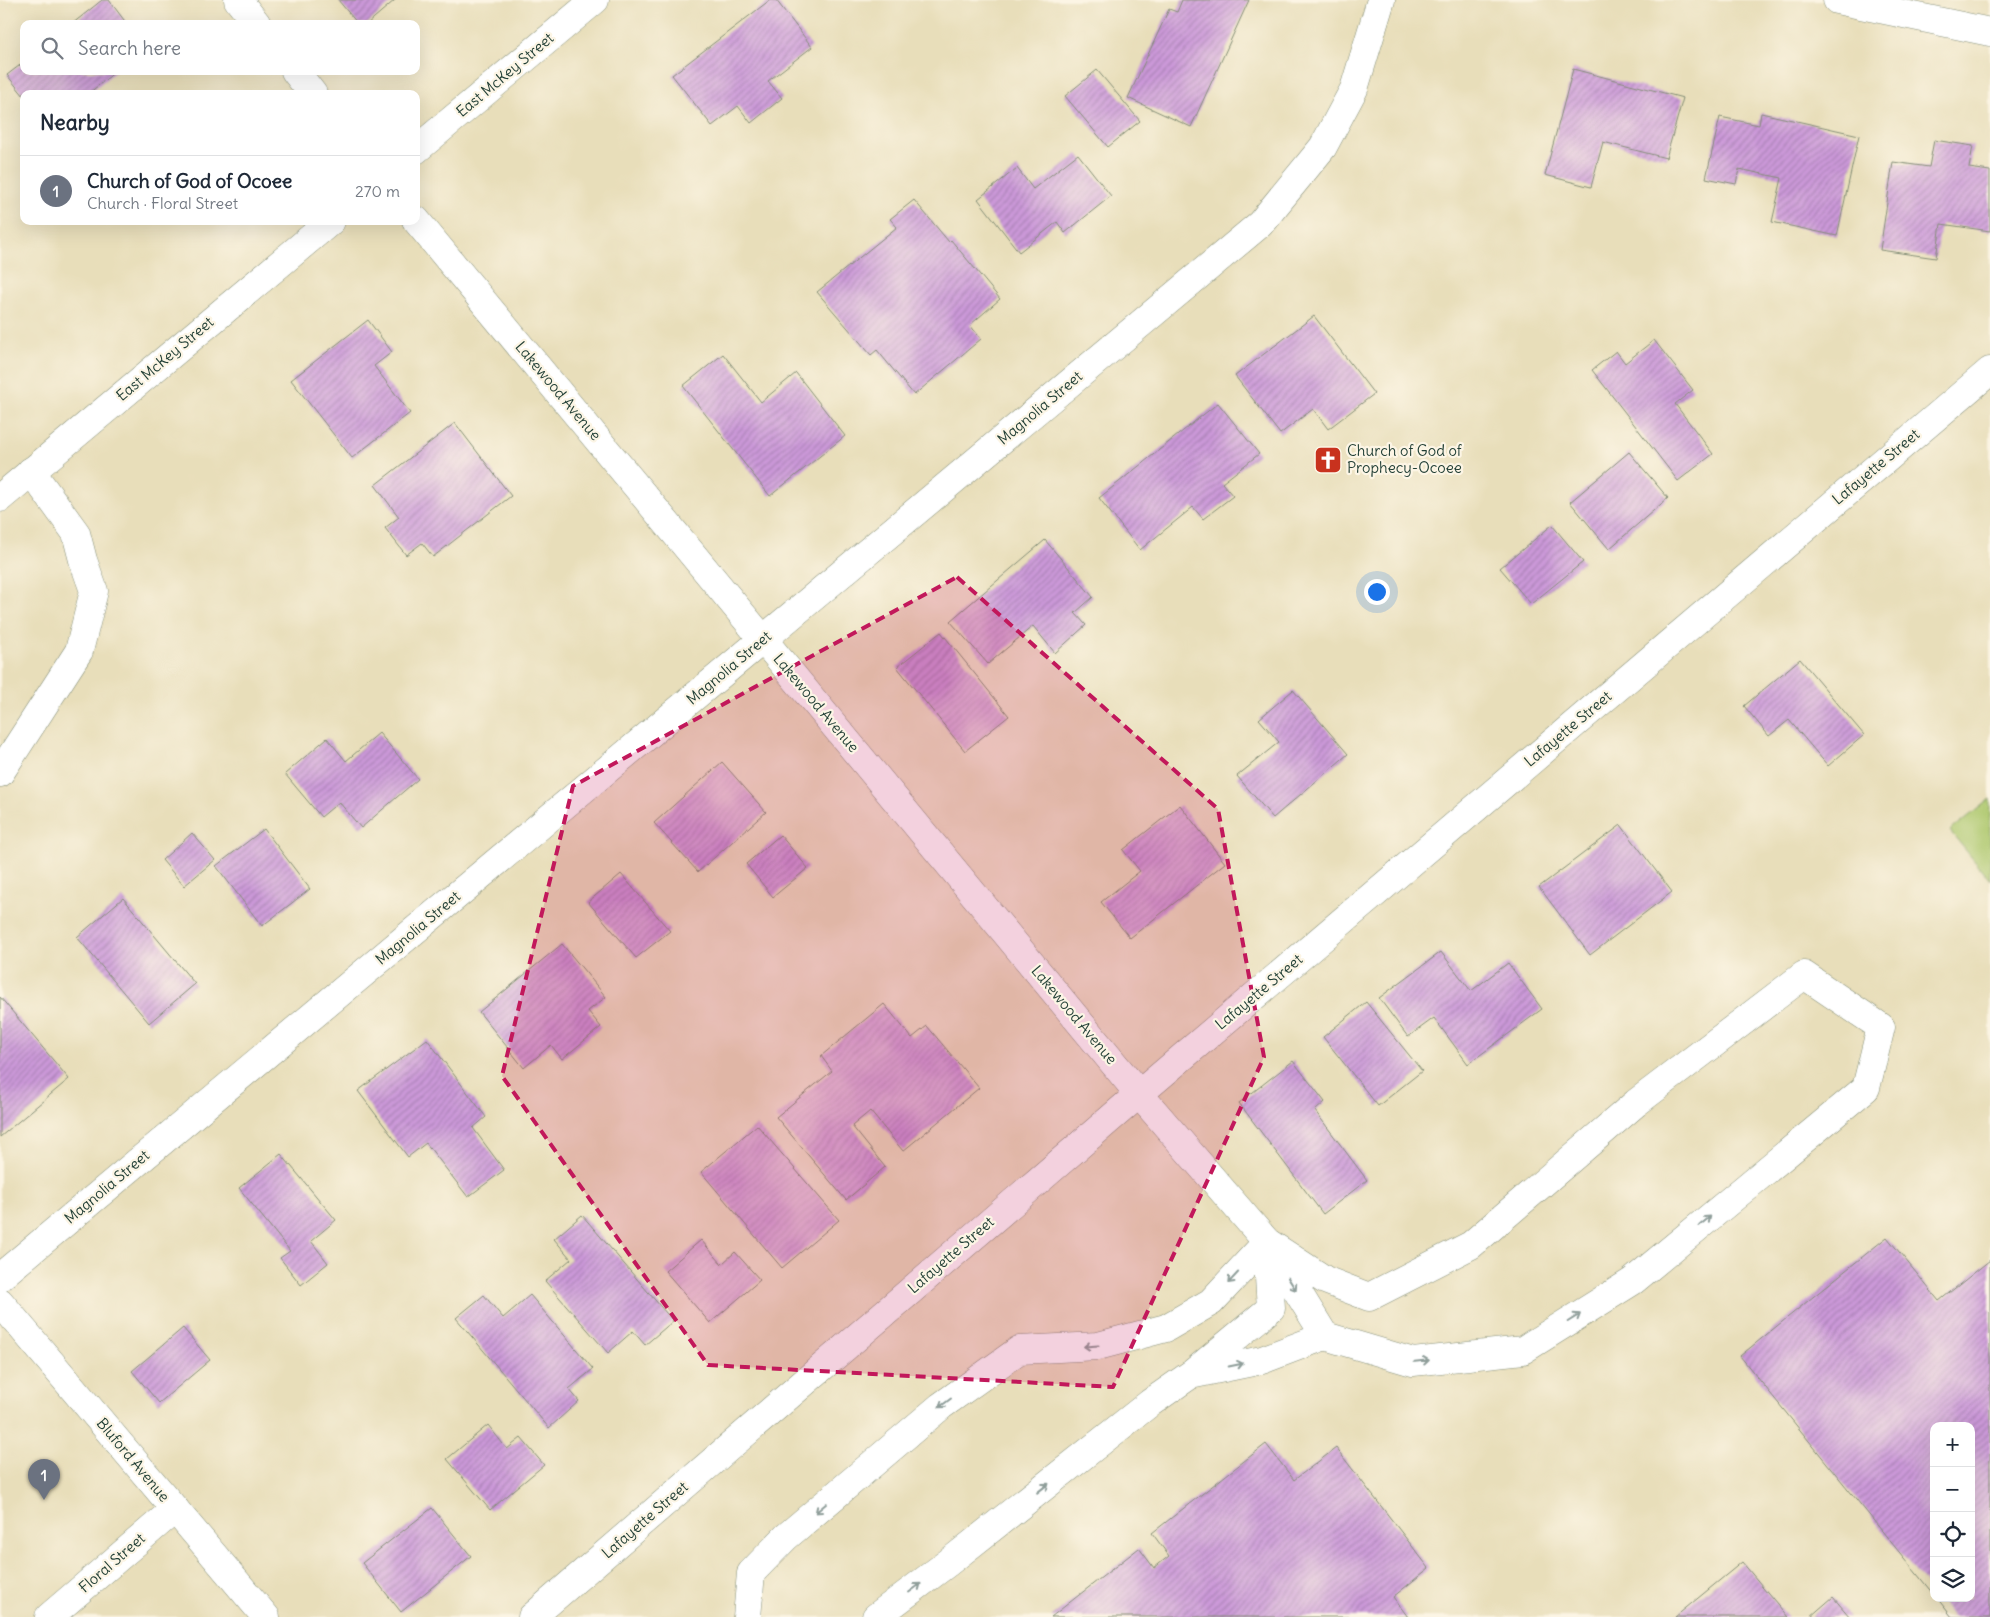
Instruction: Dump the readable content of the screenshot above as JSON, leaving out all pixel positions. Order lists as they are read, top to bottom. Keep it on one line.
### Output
{"streets":{"street":["East McKey Street","Lakewood Avenue","Magnolia Street","Lafayette Street","Bluford Avenue","Floral Street"]},"crossings":[["Lakewood Avenue","Magnolia Street"],["Lakewood Avenue","Lafayette Street"],["Bluford Avenue","Floral Street"]],"places":{"church":["Church of God of Prophecy-Ocoee"]},"page":{"search":"Search here","heading":"Nearby","list":[{"mark":"1","name":"Church of God of Ocoee","note":"Church · Floral Street","value":"270 m"}],"map_buttons":["+","−"],"pins":"1"}}
